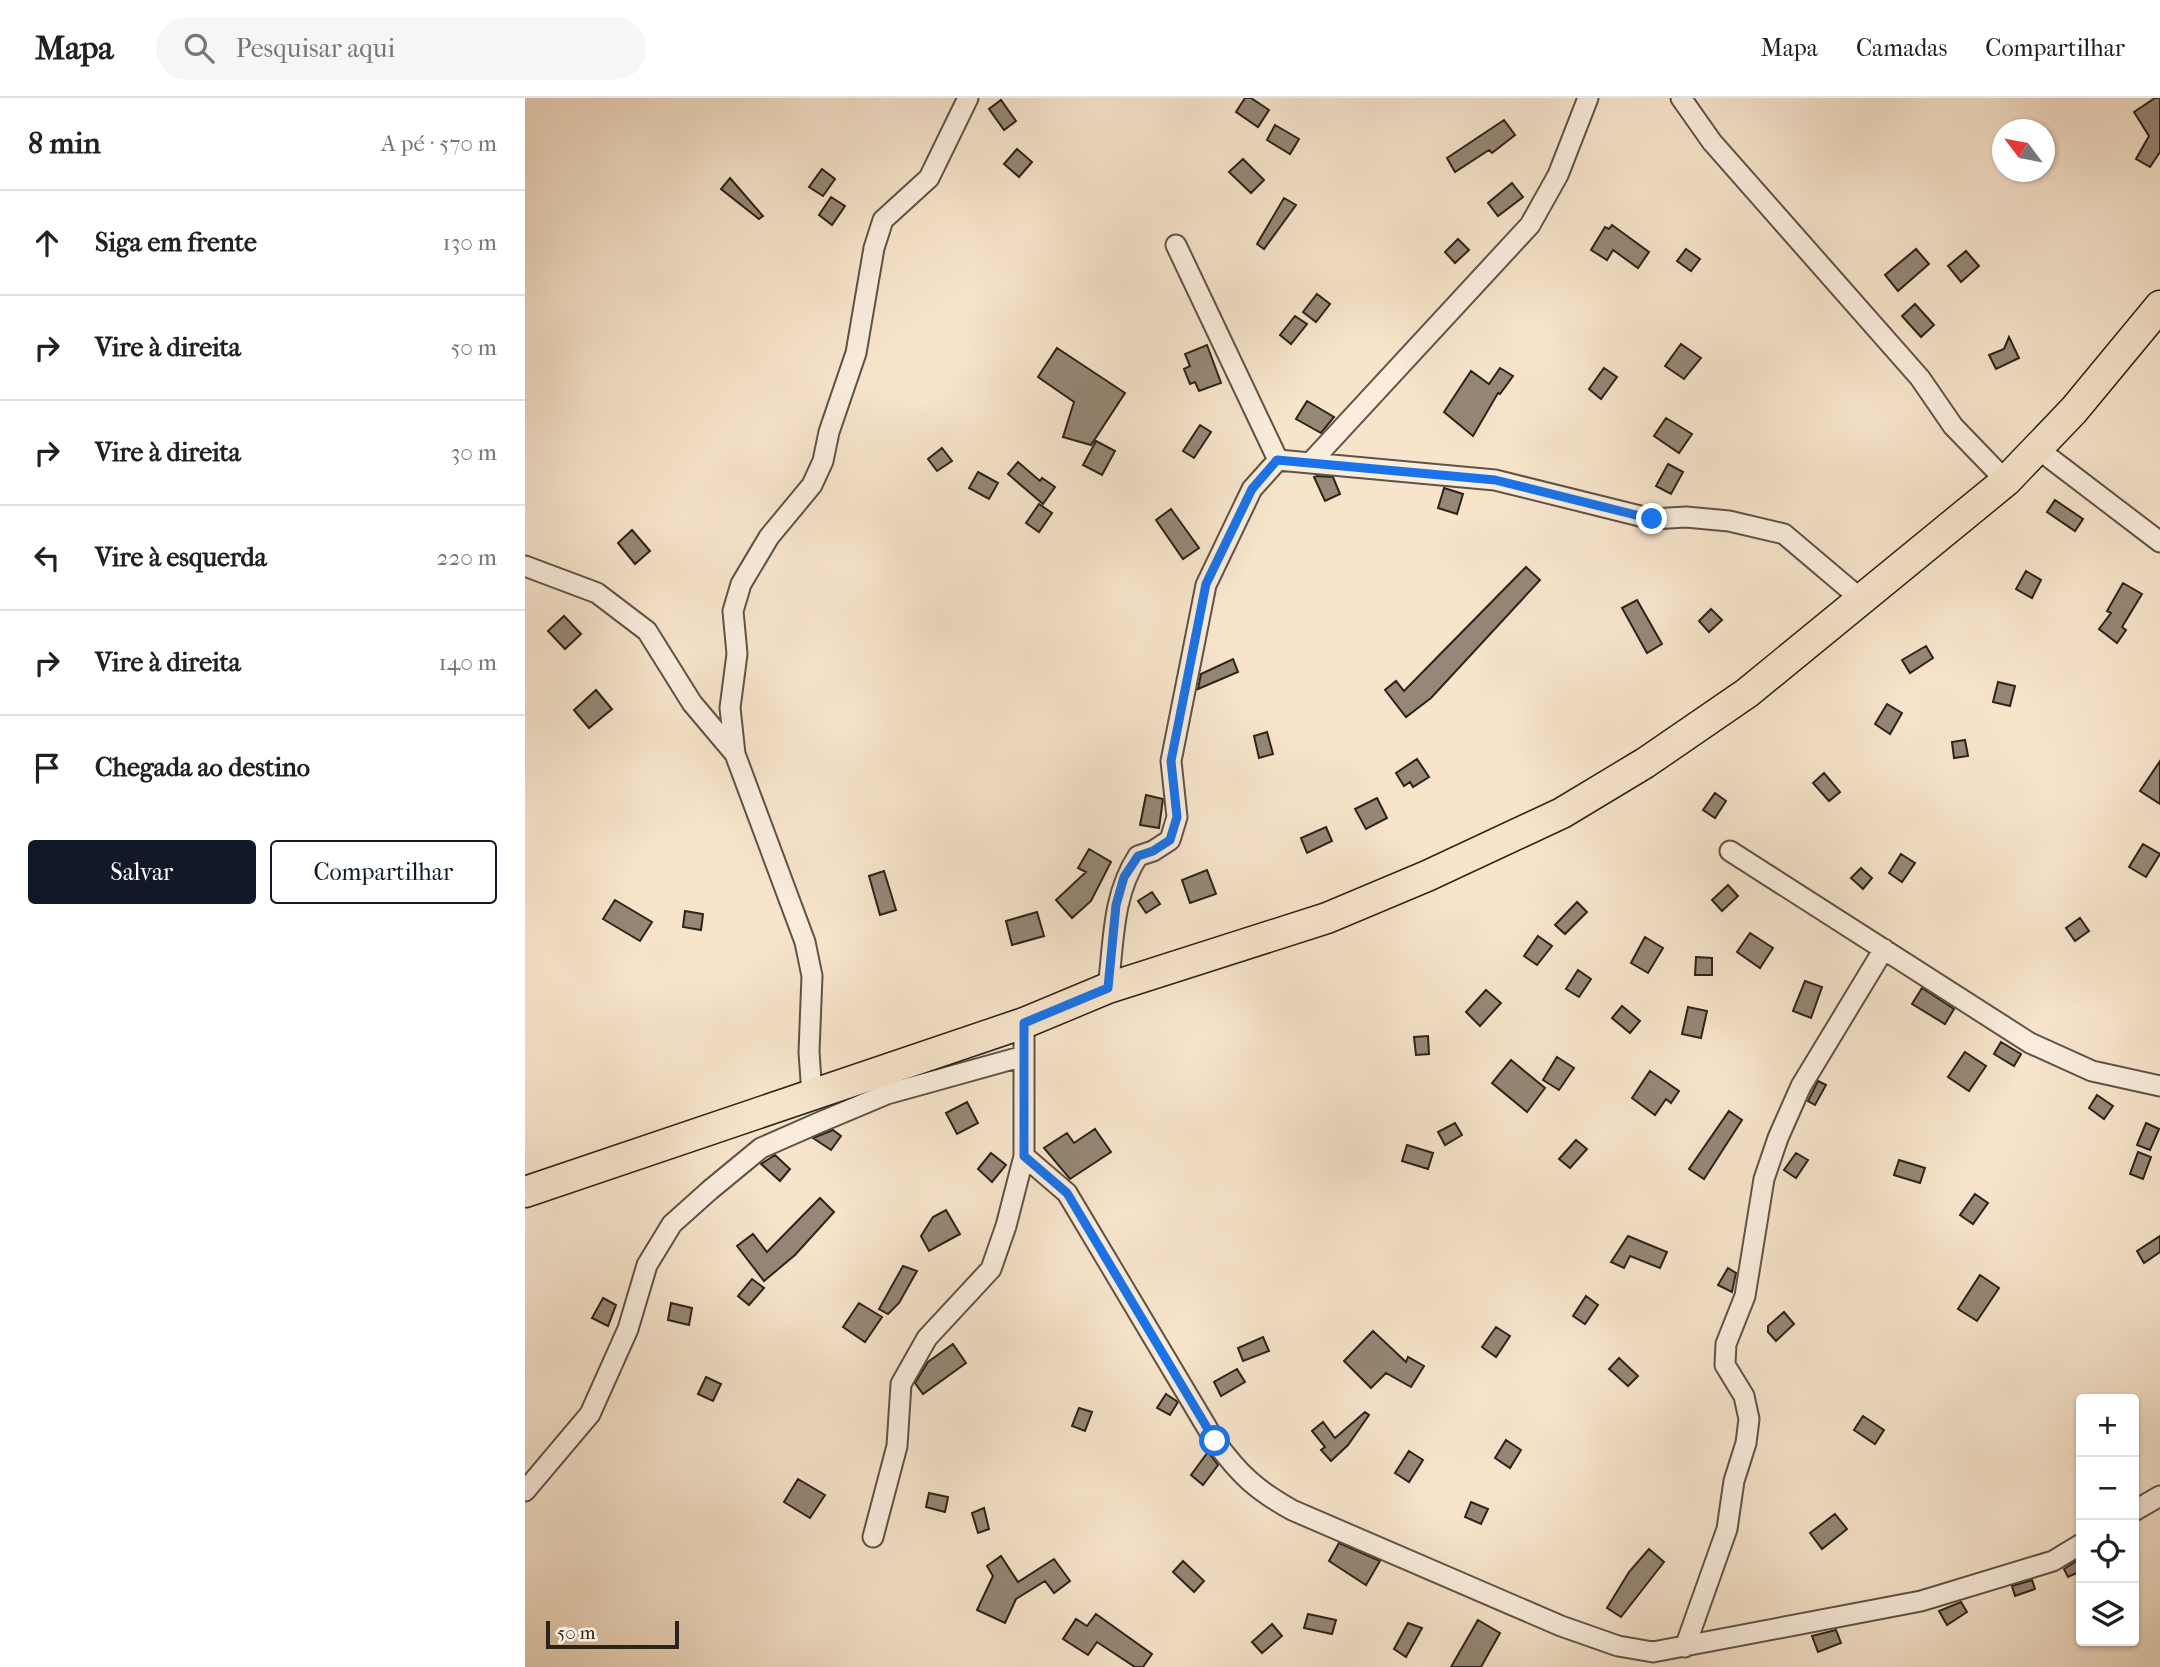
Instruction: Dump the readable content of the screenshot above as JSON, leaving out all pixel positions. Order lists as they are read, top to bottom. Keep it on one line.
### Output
{"scale_bar":"50 m","north":"top left","page":{"header":"Mapa","search":"Pesquisar aqui","nav":["Mapa","Camadas","Compartilhar"],"heading":["8 min","A pé · 570 m"],"list":[["Siga em frente","130 m"],["Vire à direita","50 m"],["Vire à direita","30 m"],["Vire à esquerda","220 m"],["Vire à direita","140 m"],"Chegada ao destino"],"buttons":["Salvar","Compartilhar"],"map_buttons":["+","−"],"scale":"50 m"}}
